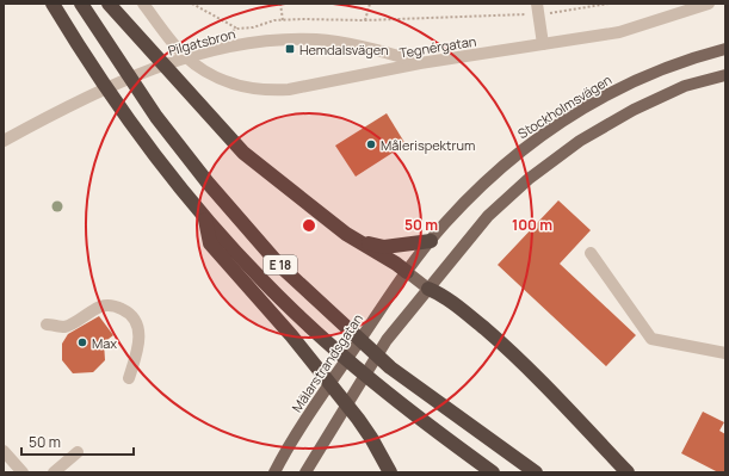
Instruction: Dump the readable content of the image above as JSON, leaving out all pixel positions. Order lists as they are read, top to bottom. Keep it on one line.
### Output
{"streets":{"highway":["E 18"],"main road":["Stockholmsvägen","Mälarstrandsgatan"],"street":["Pilgatsbron","Tegnérgatan"]},"crossings":[["Pilgatsbron","Tegnérgatan"],["Stockholmsvägen","Mälarstrandsgatan"]],"places":{"transit":["Hemdalsvägen"],"other":["Målerispektrum","Max"]},"scale_bar":"50 m","rings":["50 m","100 m"]}
